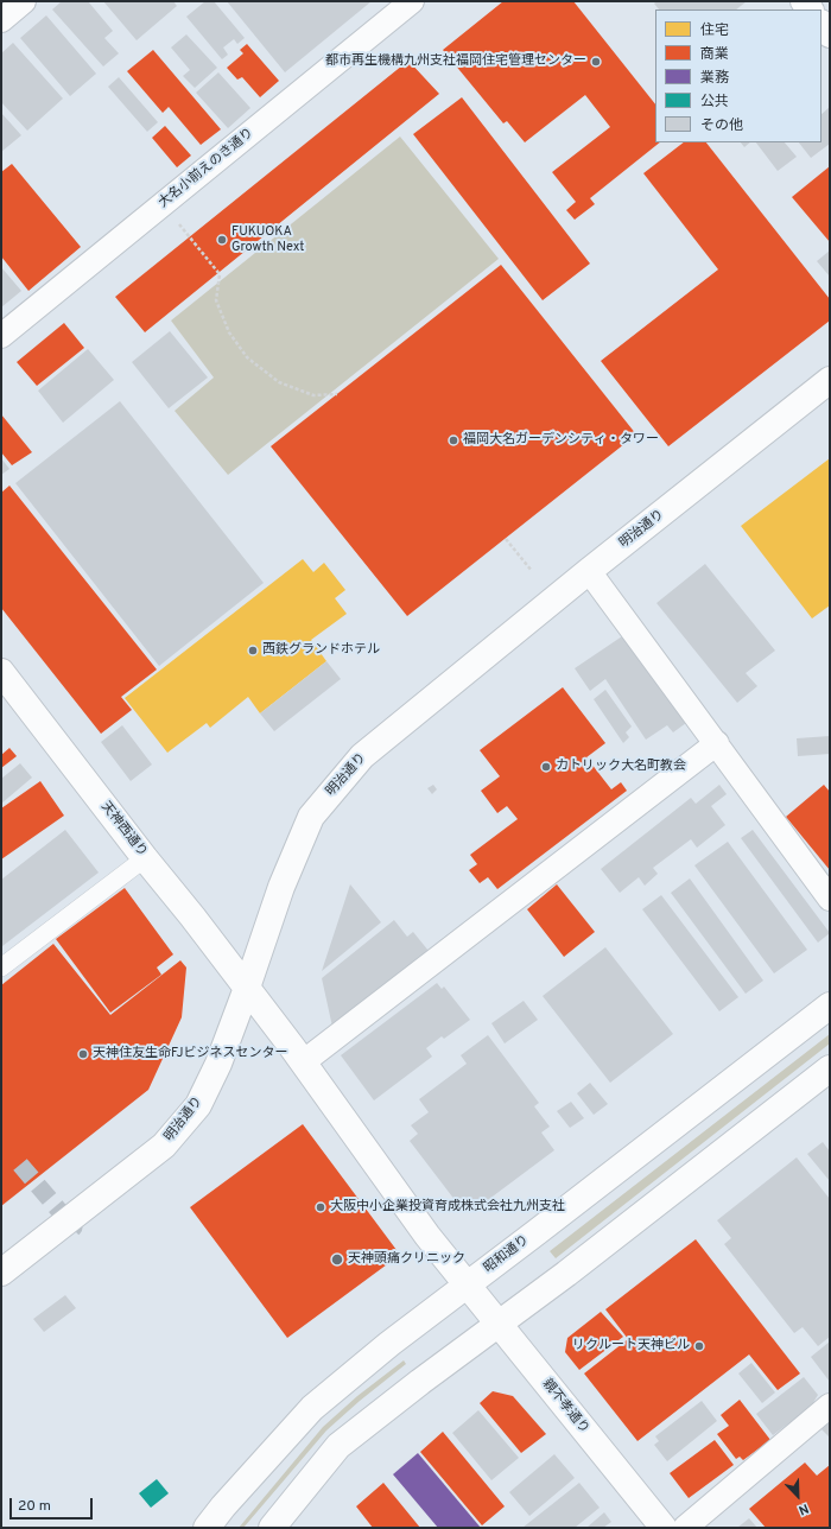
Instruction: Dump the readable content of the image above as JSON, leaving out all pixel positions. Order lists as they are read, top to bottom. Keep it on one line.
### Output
{"streets":{"street":["大名小前えのき通り","明治通り","天神西通り","昭和通り","親不孝通り"]},"crossings":[["明治通り","天神西通り"],["天神西通り","親不孝通り"],["昭和通り","親不孝通り"]],"places":["都市再生機構九州支社福岡住宅管理センター","FUKUOKA Growth Next","福岡大名ガーデンシティ・タワー","西鉄グランドホテル","カトリック大名町教会","天神住友生命FJビジネスセンター","大阪中小企業投資育成株式会社九州支社","天神頭痛クリニック","リクルート天神ビル"],"legend":["住宅","商業","業務","公共","その他"],"scale_bar":"20 m","north":"bottom right"}
